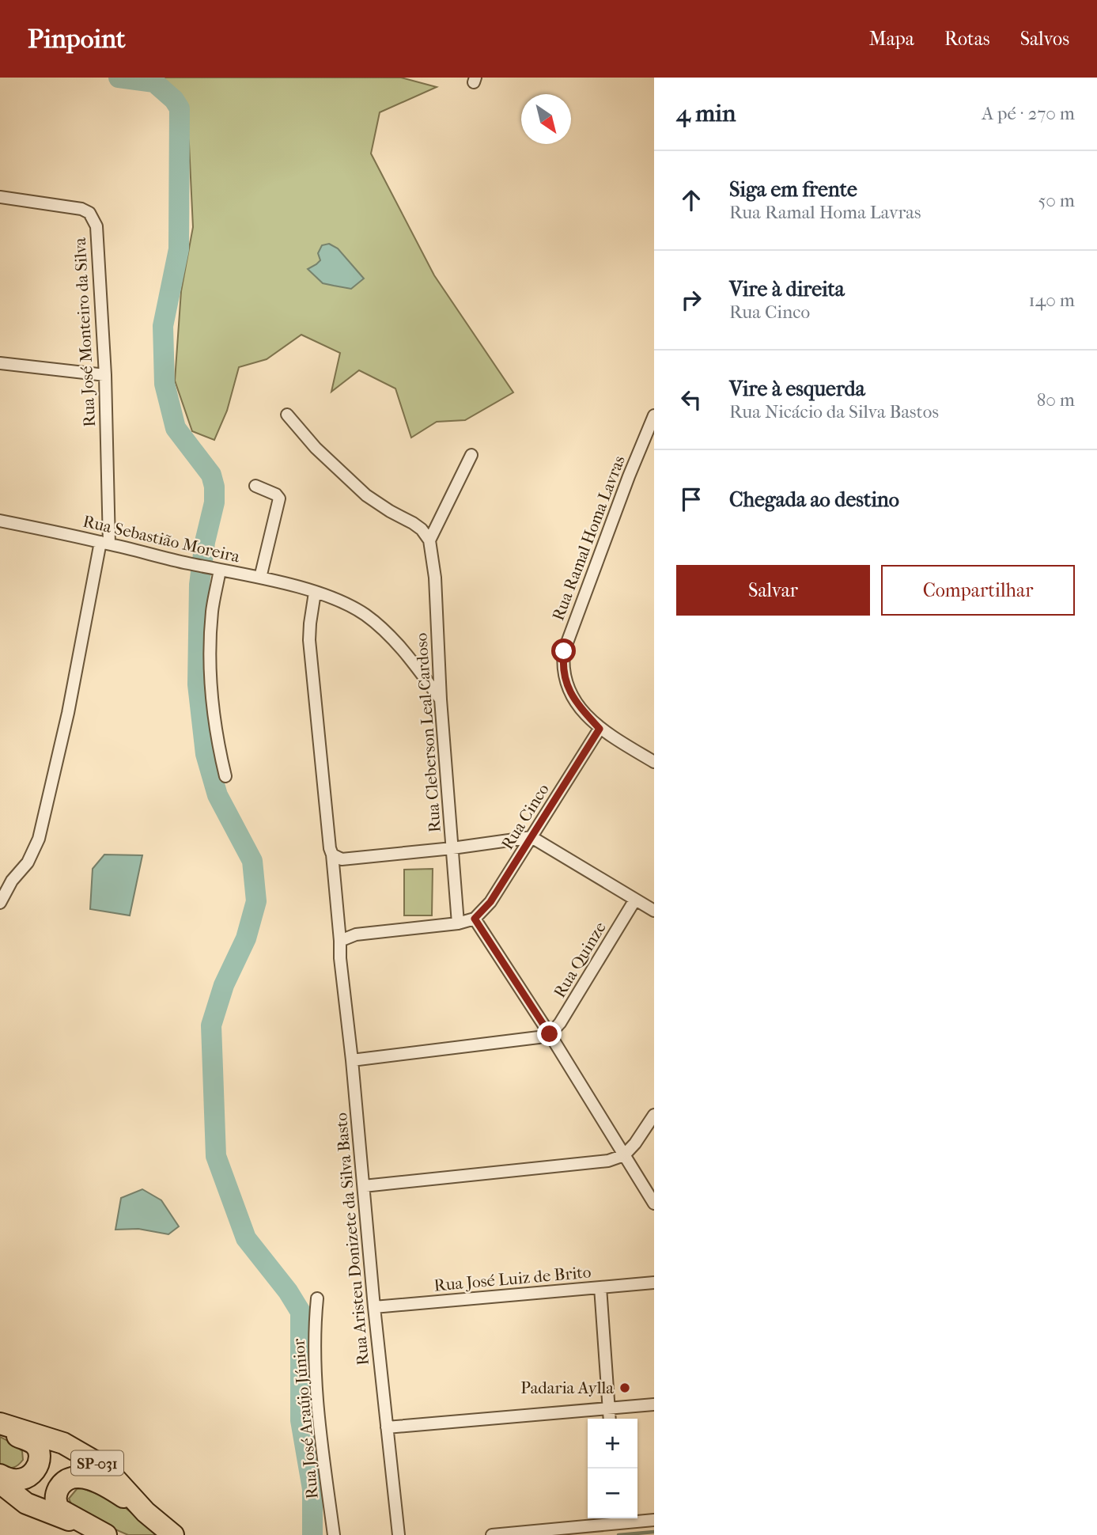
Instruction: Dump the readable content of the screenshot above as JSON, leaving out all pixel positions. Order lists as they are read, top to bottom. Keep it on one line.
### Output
{"streets":{"highway":["SP-031"],"street":["Rua José Monteiro da Silva","Rua Ramal Homa Lavras","Rua Sebastião Moreira","Rua Cleberson Leal Cardoso","Rua Cinco","Rua Quinze","Rua Aristeu Donizete da Silva Basto","Rua José Luiz de Brito","Rua José Araújo Júnior"]},"crossings":[["Rua José Monteiro da Silva","Rua Sebastião Moreira"],["Rua Ramal Homa Lavras","Rua Cinco"],["Rua Sebastião Moreira","Rua Cleberson Leal Cardoso"],["Rua Sebastião Moreira","Rua Aristeu Donizete da Silva Basto"],["Rua Aristeu Donizete da Silva Basto","Rua José Luiz de Brito"]],"places":["Padaria Aylla"],"north":"bottom right","page":{"header":"Pinpoint","nav":["Mapa","Rotas","Salvos"],"heading":["4 min","A pé · 270 m"],"list":[["Siga em frente","Rua Ramal Homa Lavras","50 m"],["Vire à direita","Rua Cinco","140 m"],["Vire à esquerda","Rua Nicácio da Silva Bastos","80 m"],"Chegada ao destino"],"buttons":["Salvar","Compartilhar"],"map_buttons":["+","−"]}}
